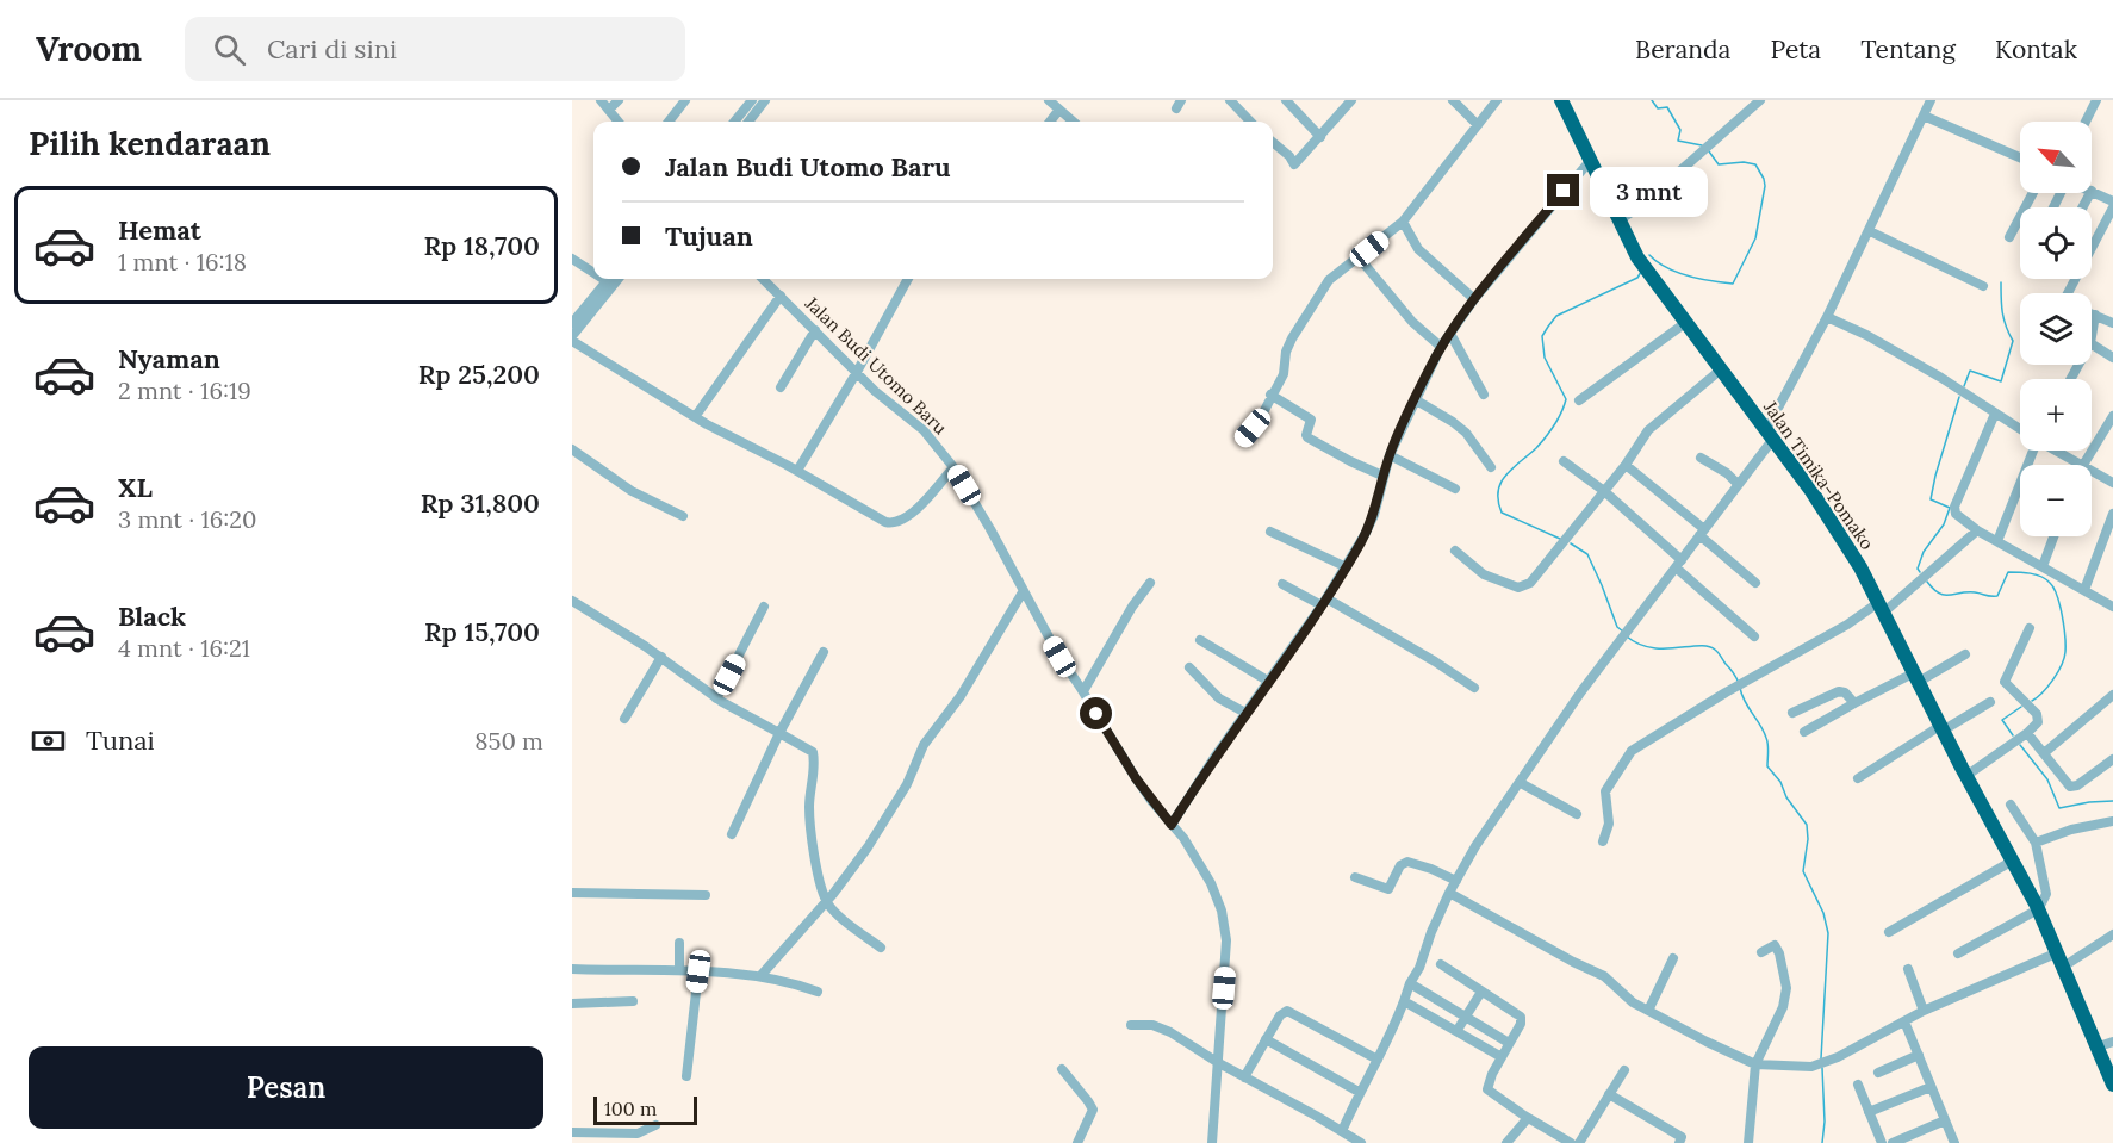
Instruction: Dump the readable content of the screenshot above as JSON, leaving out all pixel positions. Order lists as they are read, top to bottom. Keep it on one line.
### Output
{"streets":{"highway":["Jalan Timika-Pomako"],"street":["Jalan Budi Utomo Baru"]},"scale_bar":"100 m","north":"top left","page":{"header":"Vroom","search":"Cari di sini","nav":["Beranda","Peta","Tentang","Kontak"],"heading":"Pilih kendaraan","map_buttons":["+","−"],"banner":["Jalan Budi Utomo Baru","Tujuan"],"bubble":"3 mnt","list":[{"name":"Hemat","note":"1 mnt · 16:18","value":"Rp 18,700"},{"name":"Nyaman","note":"2 mnt · 16:19","value":"Rp 25,200"},{"name":"XL","note":"3 mnt · 16:20","value":"Rp 31,800"},{"name":"Black","note":"4 mnt · 16:21","value":"Rp 15,700"}],"pay":["Tunai","850 m"],"buttons":"Pesan","scale":"100 m"}}
